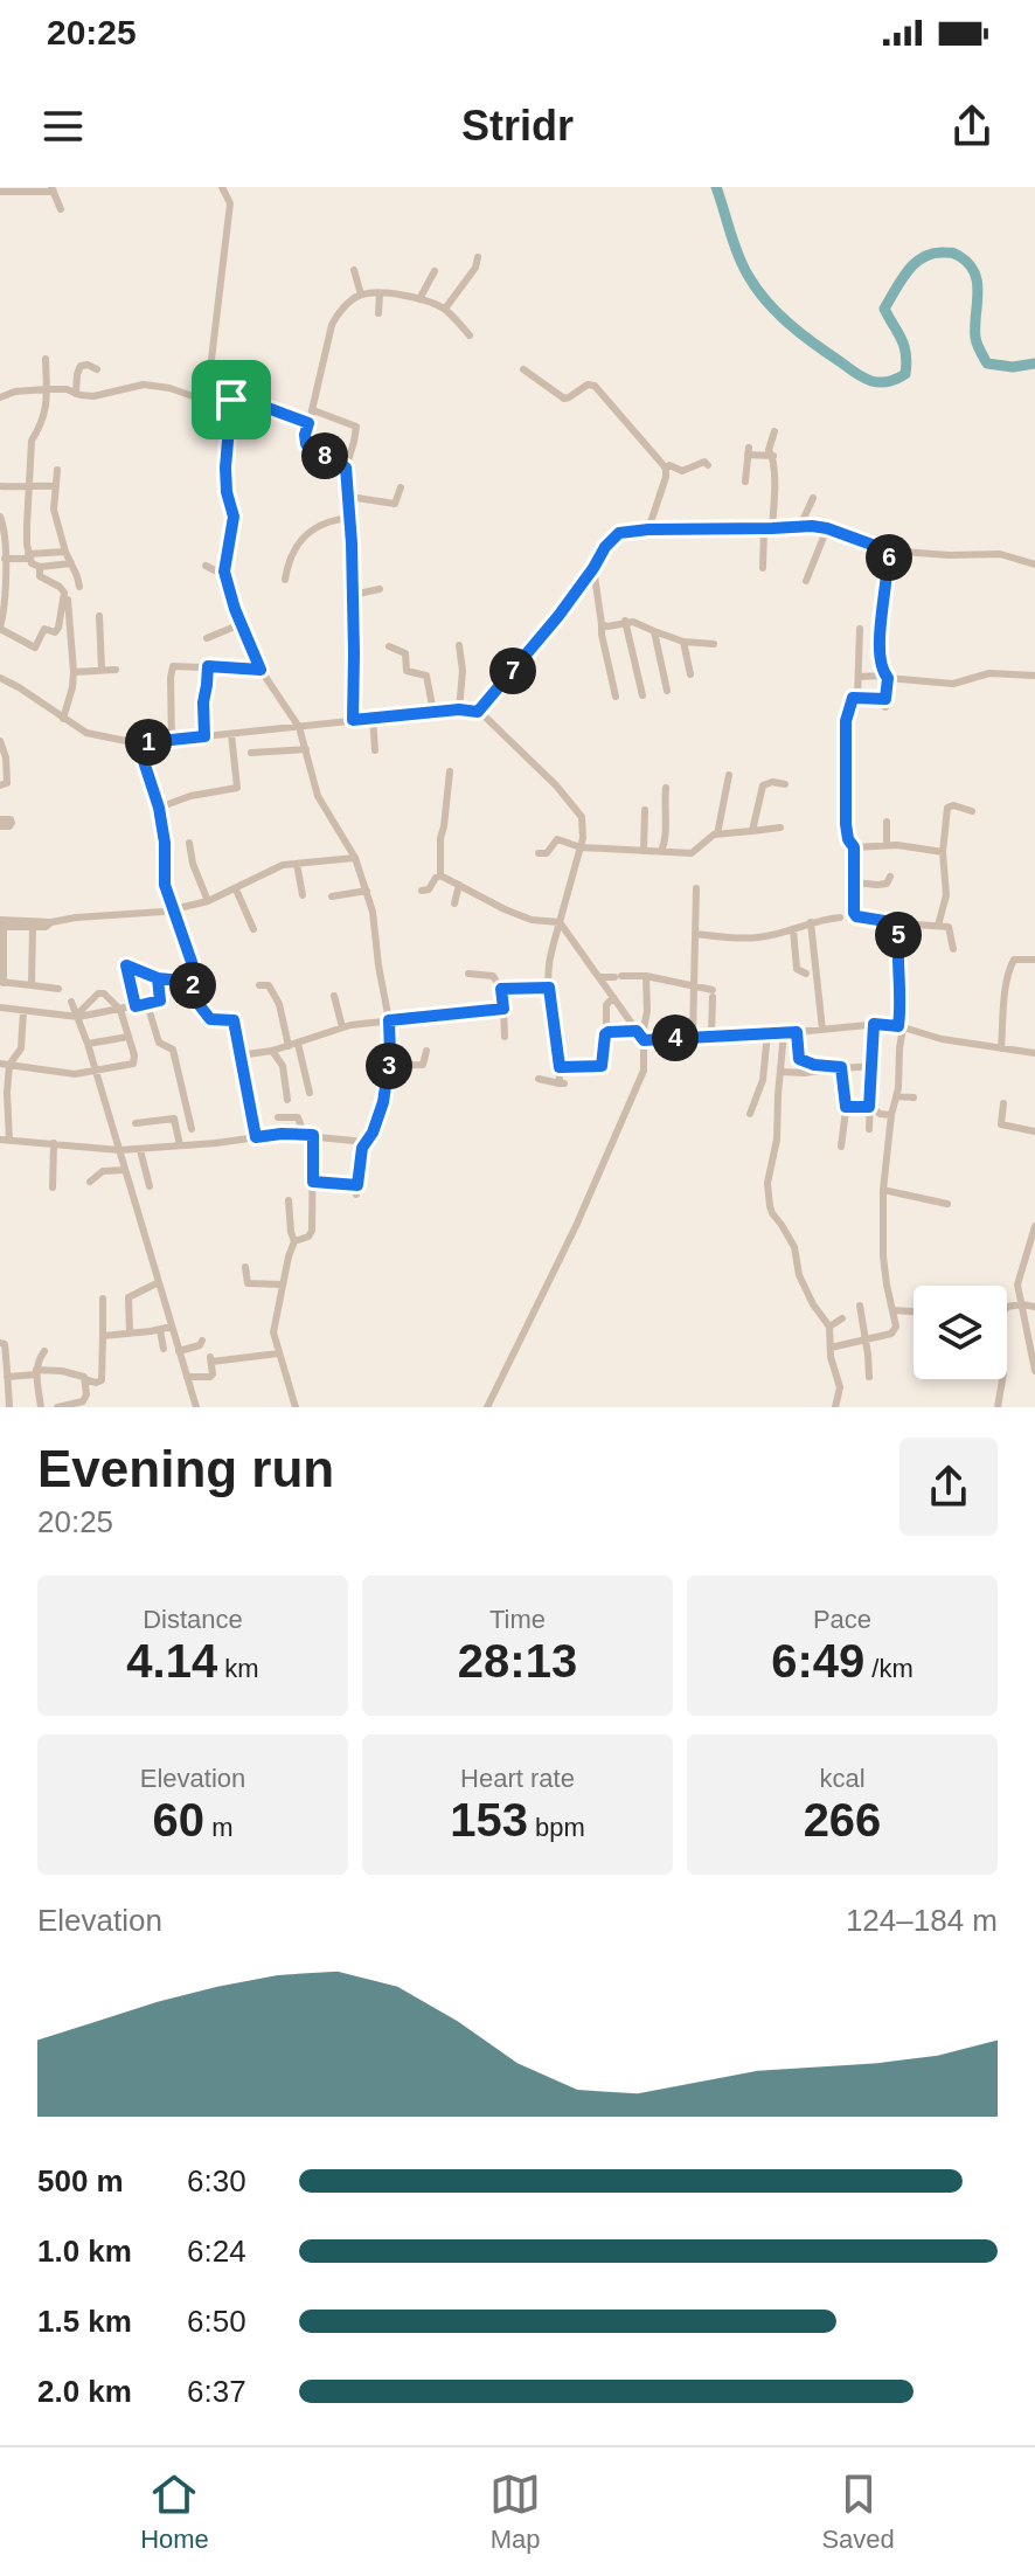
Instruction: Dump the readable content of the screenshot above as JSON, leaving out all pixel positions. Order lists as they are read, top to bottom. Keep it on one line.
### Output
{"page":{"status":"20:25","header":"Stridr","pins":["8","6","7","1","5","2","4","3"],"heading":["Evening run","20:25"],"stats":[["Distance","4.14 km"],["Time","28:13"],["Pace","6:49 /km"],["Elevation","60 m"],["Heart rate","153 bpm"],["kcal","266"]],"chart":["Elevation","124–184 m"],"list":[{"name":"500 m","note":"6:30"},{"name":"1.0 km","note":"6:24"},{"name":"1.5 km","note":"6:50"},{"name":"2.0 km","note":"6:37"}],"tabs":["Home","Map","Saved"]}}
